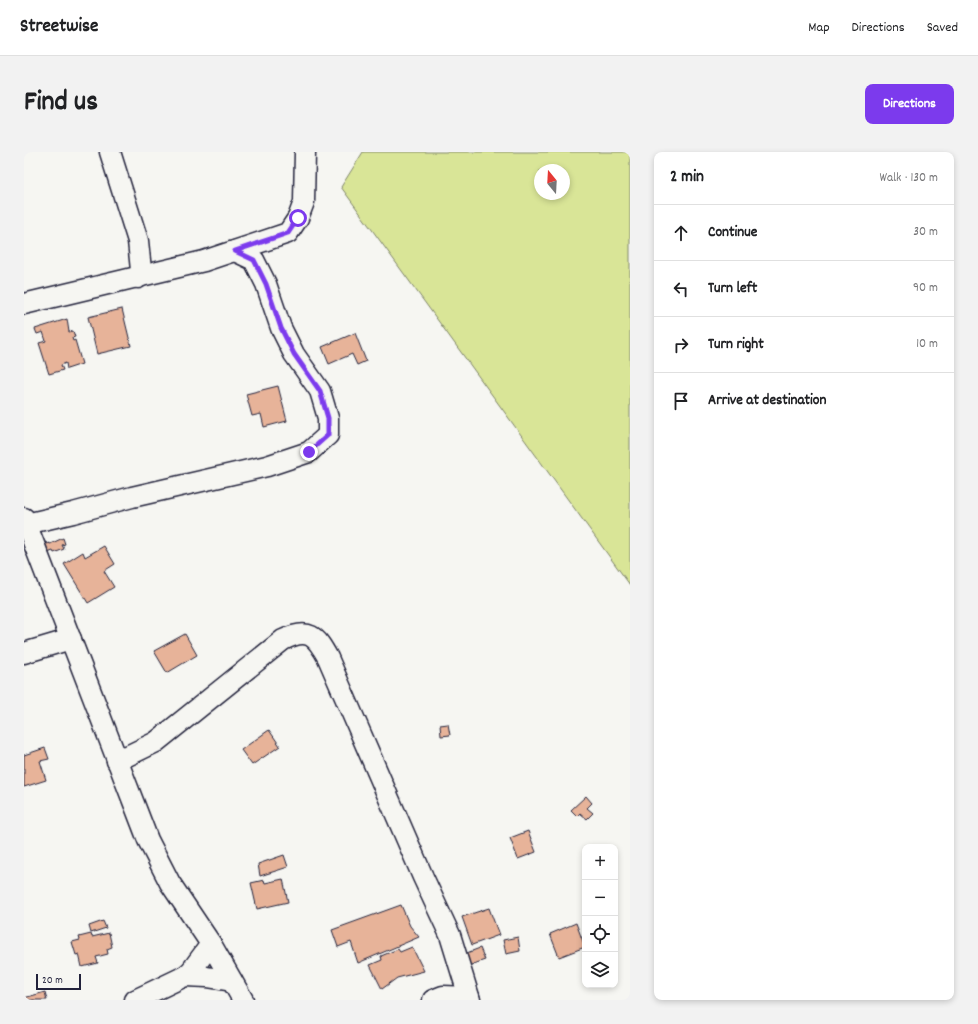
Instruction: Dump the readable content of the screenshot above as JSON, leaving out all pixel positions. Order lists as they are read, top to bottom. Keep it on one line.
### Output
{"scale_bar":"20 m","north":"top","page":{"header":"Streetwise","nav":["Map","Directions","Saved"],"title":"Find us","buttons":"Directions","heading":["2 min","Walk · 130 m"],"list":[["Continue","30 m"],["Turn left","90 m"],["Turn right","10 m"],"Arrive at destination"],"map_buttons":["+","−"],"scale":"20 m"}}
